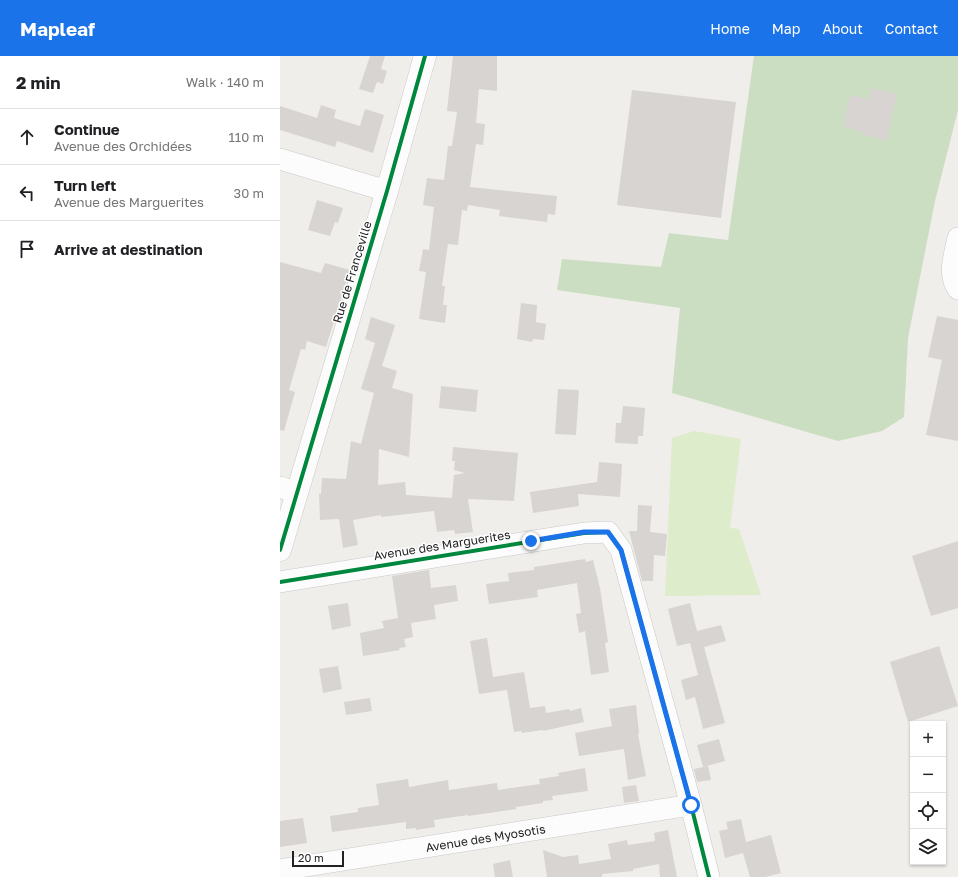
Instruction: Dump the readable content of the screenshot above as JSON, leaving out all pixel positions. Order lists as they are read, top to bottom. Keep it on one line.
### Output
{"streets":{"street":["Rue de Franceville","Avenue des Marguerites","Avenue des Myosotis"]},"crossings":[["Avenue des Marguerites","Avenue des Myosotis"]],"scale_bar":"20 m","page":{"header":"Mapleaf","nav":["Home","Map","About","Contact"],"heading":["2 min","Walk · 140 m"],"list":[["Continue","Avenue des Orchidées","110 m"],["Turn left","Avenue des Marguerites","30 m"],"Arrive at destination"],"map_buttons":["+","−"],"scale":"20 m"}}
